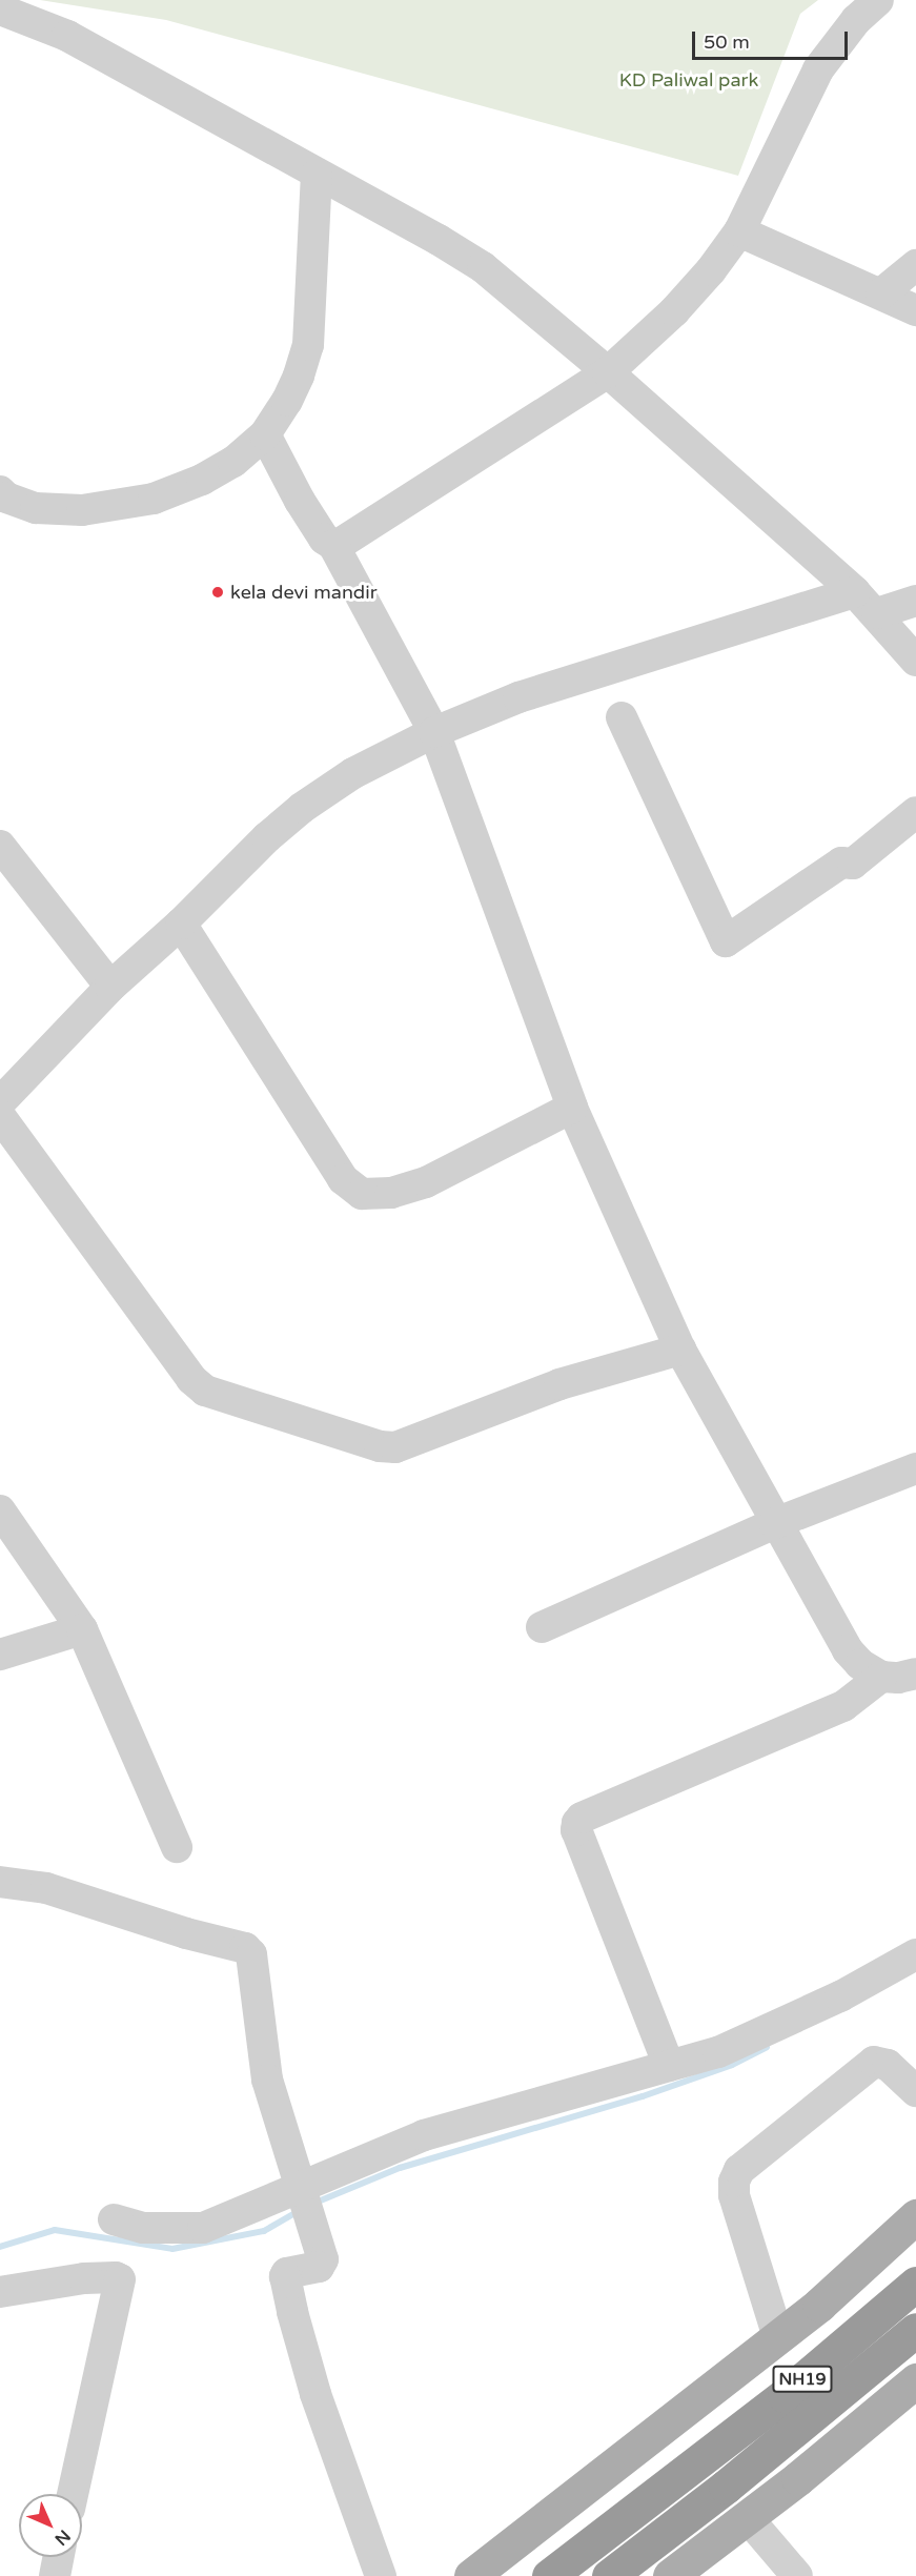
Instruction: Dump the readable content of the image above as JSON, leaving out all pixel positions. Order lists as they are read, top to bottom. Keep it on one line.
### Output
{"streets":{"highway":["NH19"]},"parks":["KD Paliwal park"],"places":["kela devi mandir"],"scale_bar":"50 m","north":"bottom right"}
